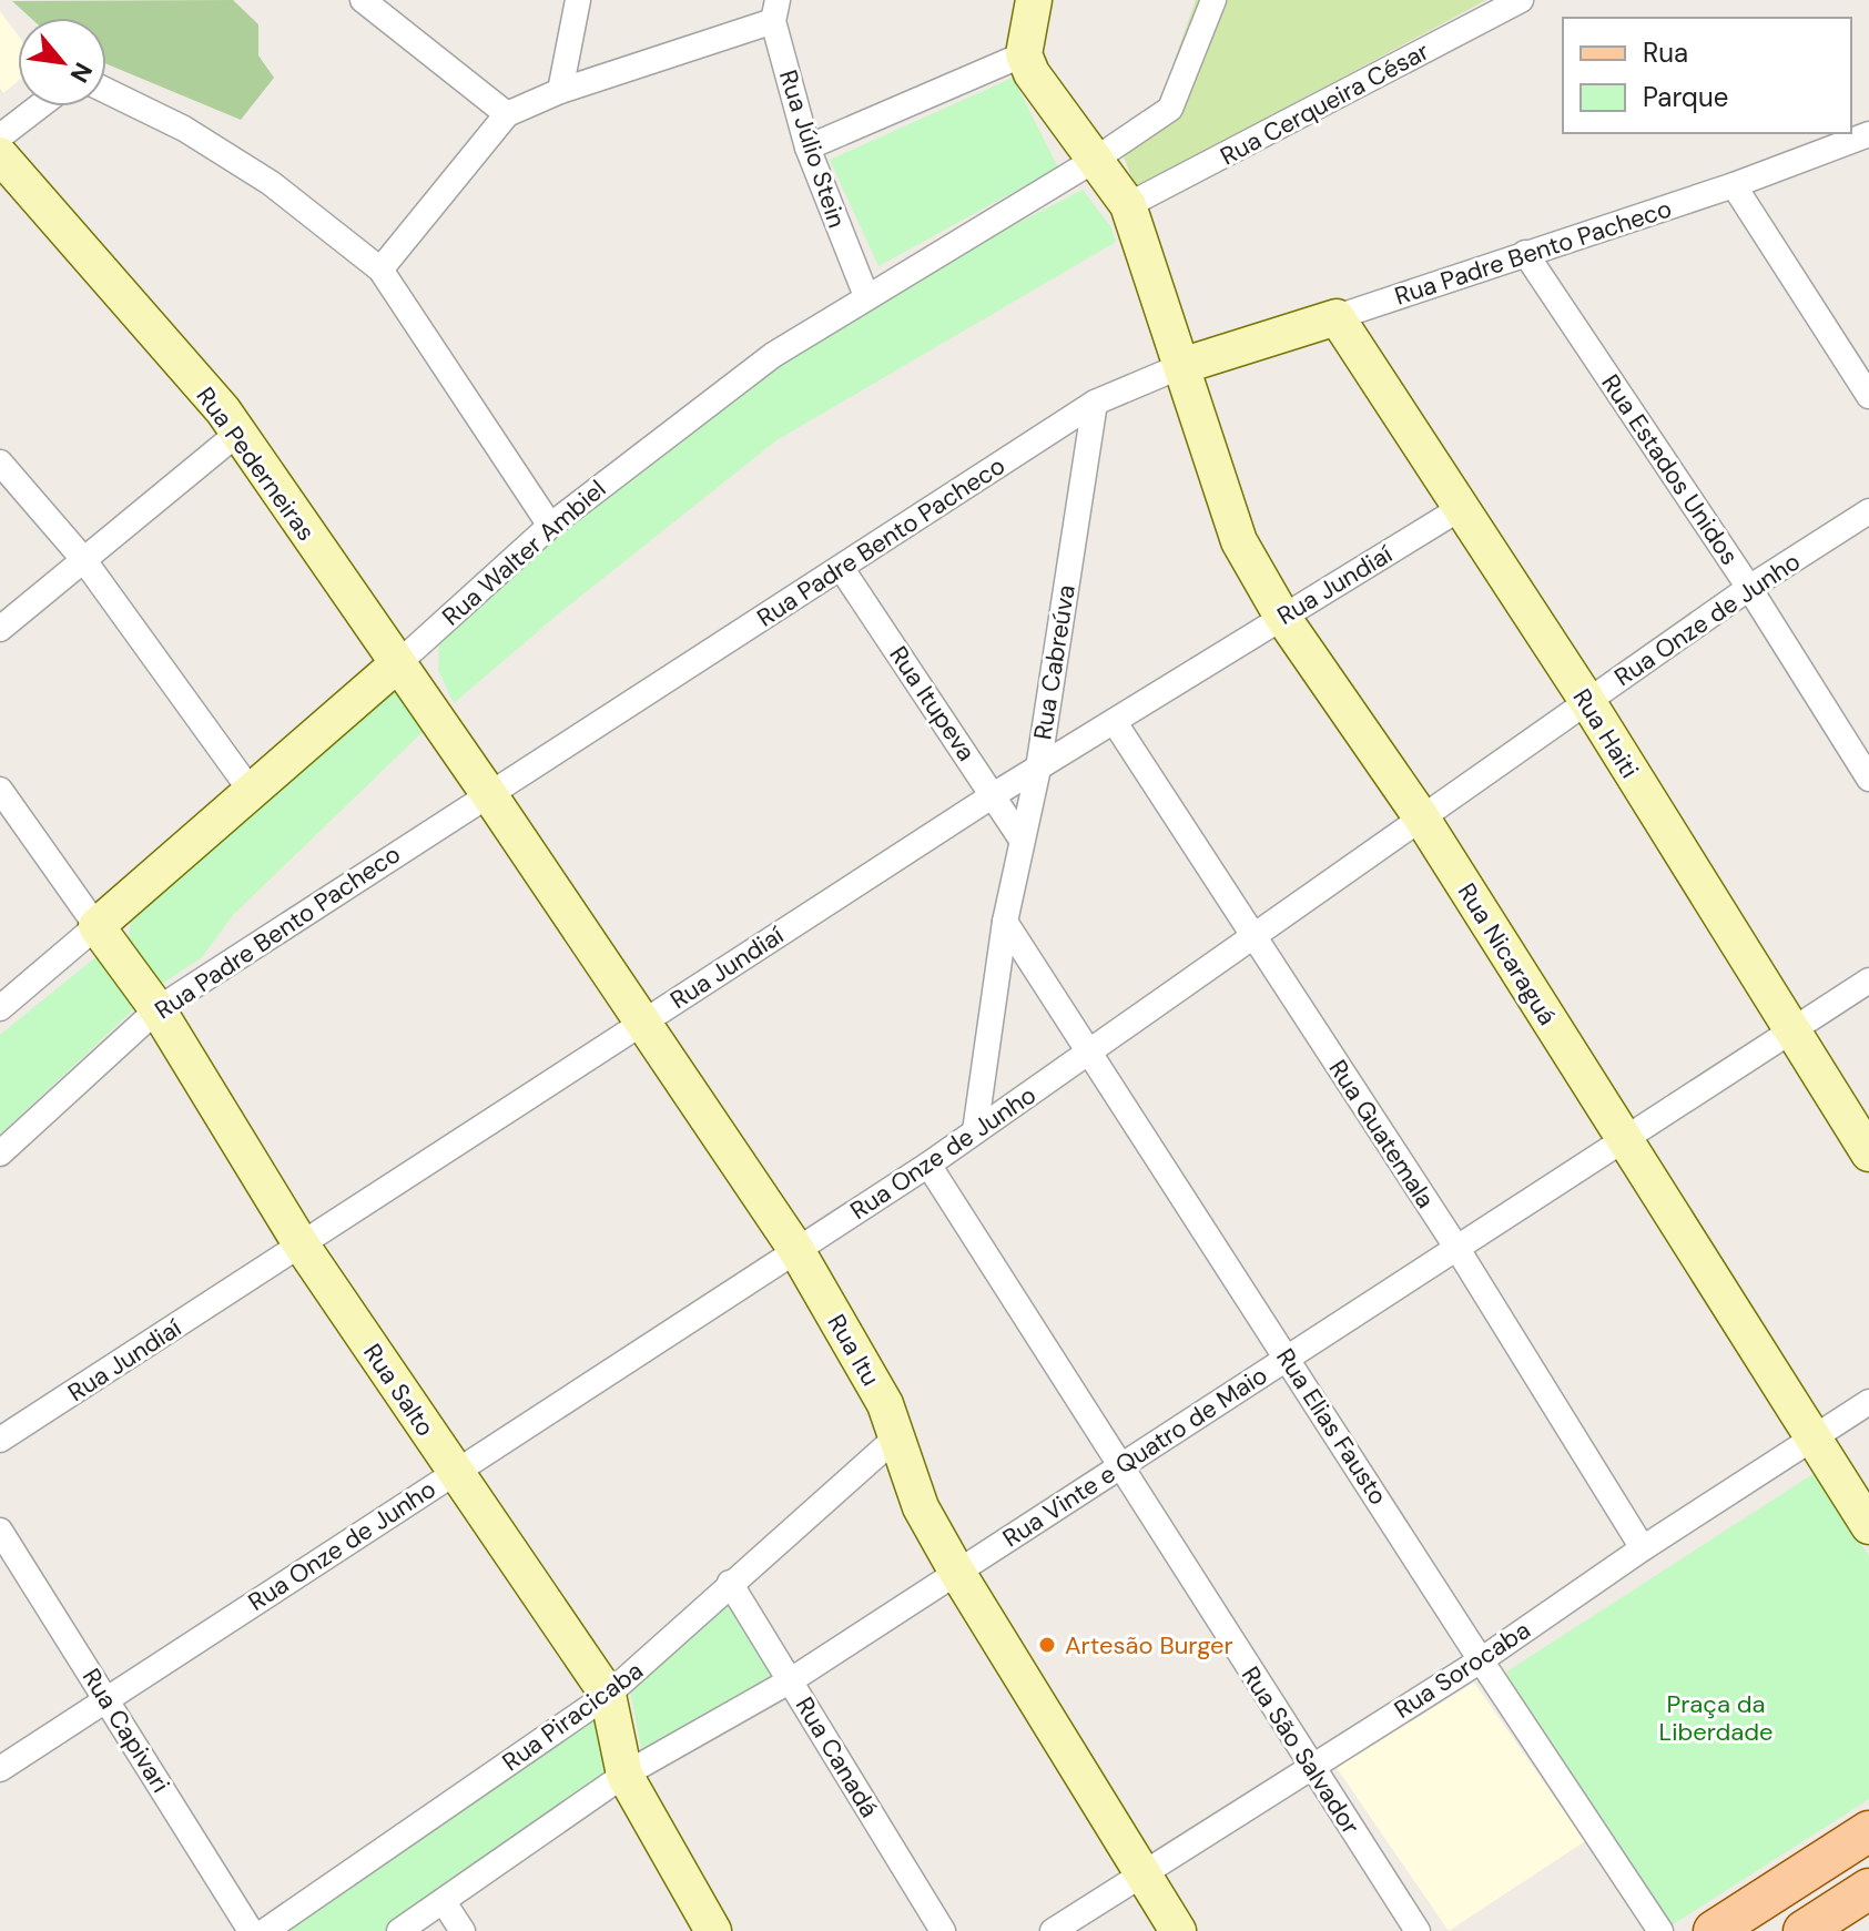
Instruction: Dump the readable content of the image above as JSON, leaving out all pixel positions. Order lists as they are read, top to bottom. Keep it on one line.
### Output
{"streets":{"street":["Rua Cerqueira César","Rua Júlio Stein","Rua Padre Bento Pacheco","Rua Pederneiras","Rua Estados Unidos","Rua Walter Ambiel","Rua Jundiaí","Rua Onze de Junho","Rua Cabreúva","Rua Itupeva","Rua Haiti","Rua Nicaraguá","Rua Guatemala","Rua Itu","Rua Salto","Rua Elias Fausto","Rua Vinte e Quatro de Maio","Rua Sorocaba","Rua Piracicaba","Rua Capivari","Rua São Salvador","Rua Canadá"]},"crossings":[["Rua Cerqueira César","Rua Nicaraguá"],["Rua Júlio Stein","Rua Walter Ambiel"],["Rua Padre Bento Pacheco","Rua Pederneiras"],["Rua Padre Bento Pacheco","Rua Estados Unidos"],["Rua Padre Bento Pacheco","Rua Cabreúva"],["Rua Padre Bento Pacheco","Rua Itupeva"],["Rua Padre Bento Pacheco","Rua Haiti"],["Rua Padre Bento Pacheco","Rua Nicaraguá"],["Rua Padre Bento Pacheco","Rua Itu"],["Rua Padre Bento Pacheco","Rua Salto"],["Rua Pederneiras","Rua Walter Ambiel"],["Rua Pederneiras","Rua Itu"],["Rua Estados Unidos","Rua Onze de Junho"],["Rua Walter Ambiel","Rua Nicaraguá"],["Rua Walter Ambiel","Rua Salto"],["Rua Jundiaí","Rua Cabreúva"],["Rua Jundiaí","Rua Itupeva"],["Rua Jundiaí","Rua Haiti"],["Rua Jundiaí","Rua Nicaraguá"],["Rua Jundiaí","Rua Guatemala"],["Rua Jundiaí","Rua Itu"],["Rua Jundiaí","Rua Salto"],["Rua Onze de Junho","Rua Cabreúva"],["Rua Onze de Junho","Rua Haiti"],["Rua Onze de Junho","Rua Nicaraguá"],["Rua Onze de Junho","Rua Guatemala"],["Rua Onze de Junho","Rua Itu"],["Rua Onze de Junho","Rua Salto"],["Rua Onze de Junho","Rua Elias Fausto"],["Rua Onze de Junho","Rua Capivari"],["Rua Onze de Junho","Rua São Salvador"],["Rua Cabreúva","Rua Itupeva"],["Rua Cabreúva","Rua Elias Fausto"],["Rua Haiti","Rua Vinte e Quatro de Maio"],["Rua Nicaraguá","Rua Vinte e Quatro de Maio"],["Rua Nicaraguá","Rua Sorocaba"],["Rua Guatemala","Rua Vinte e Quatro de Maio"],["Rua Guatemala","Rua Sorocaba"],["Rua Itu","Rua Vinte e Quatro de Maio"],["Rua Itu","Rua Sorocaba"],["Rua Itu","Rua Piracicaba"],["Rua Salto","Rua Vinte e Quatro de Maio"],["Rua Salto","Rua Piracicaba"],["Rua Elias Fausto","Rua Vinte e Quatro de Maio"],["Rua Elias Fausto","Rua Sorocaba"],["Rua Vinte e Quatro de Maio","Rua São Salvador"],["Rua Vinte e Quatro de Maio","Rua Canadá"],["Rua Sorocaba","Rua São Salvador"],["Rua Piracicaba","Rua Canadá"]],"parks":["Praça da Liberdade"],"places":["Artesão Burger"],"legend":["Rua","Parque"],"north":"bottom right"}
